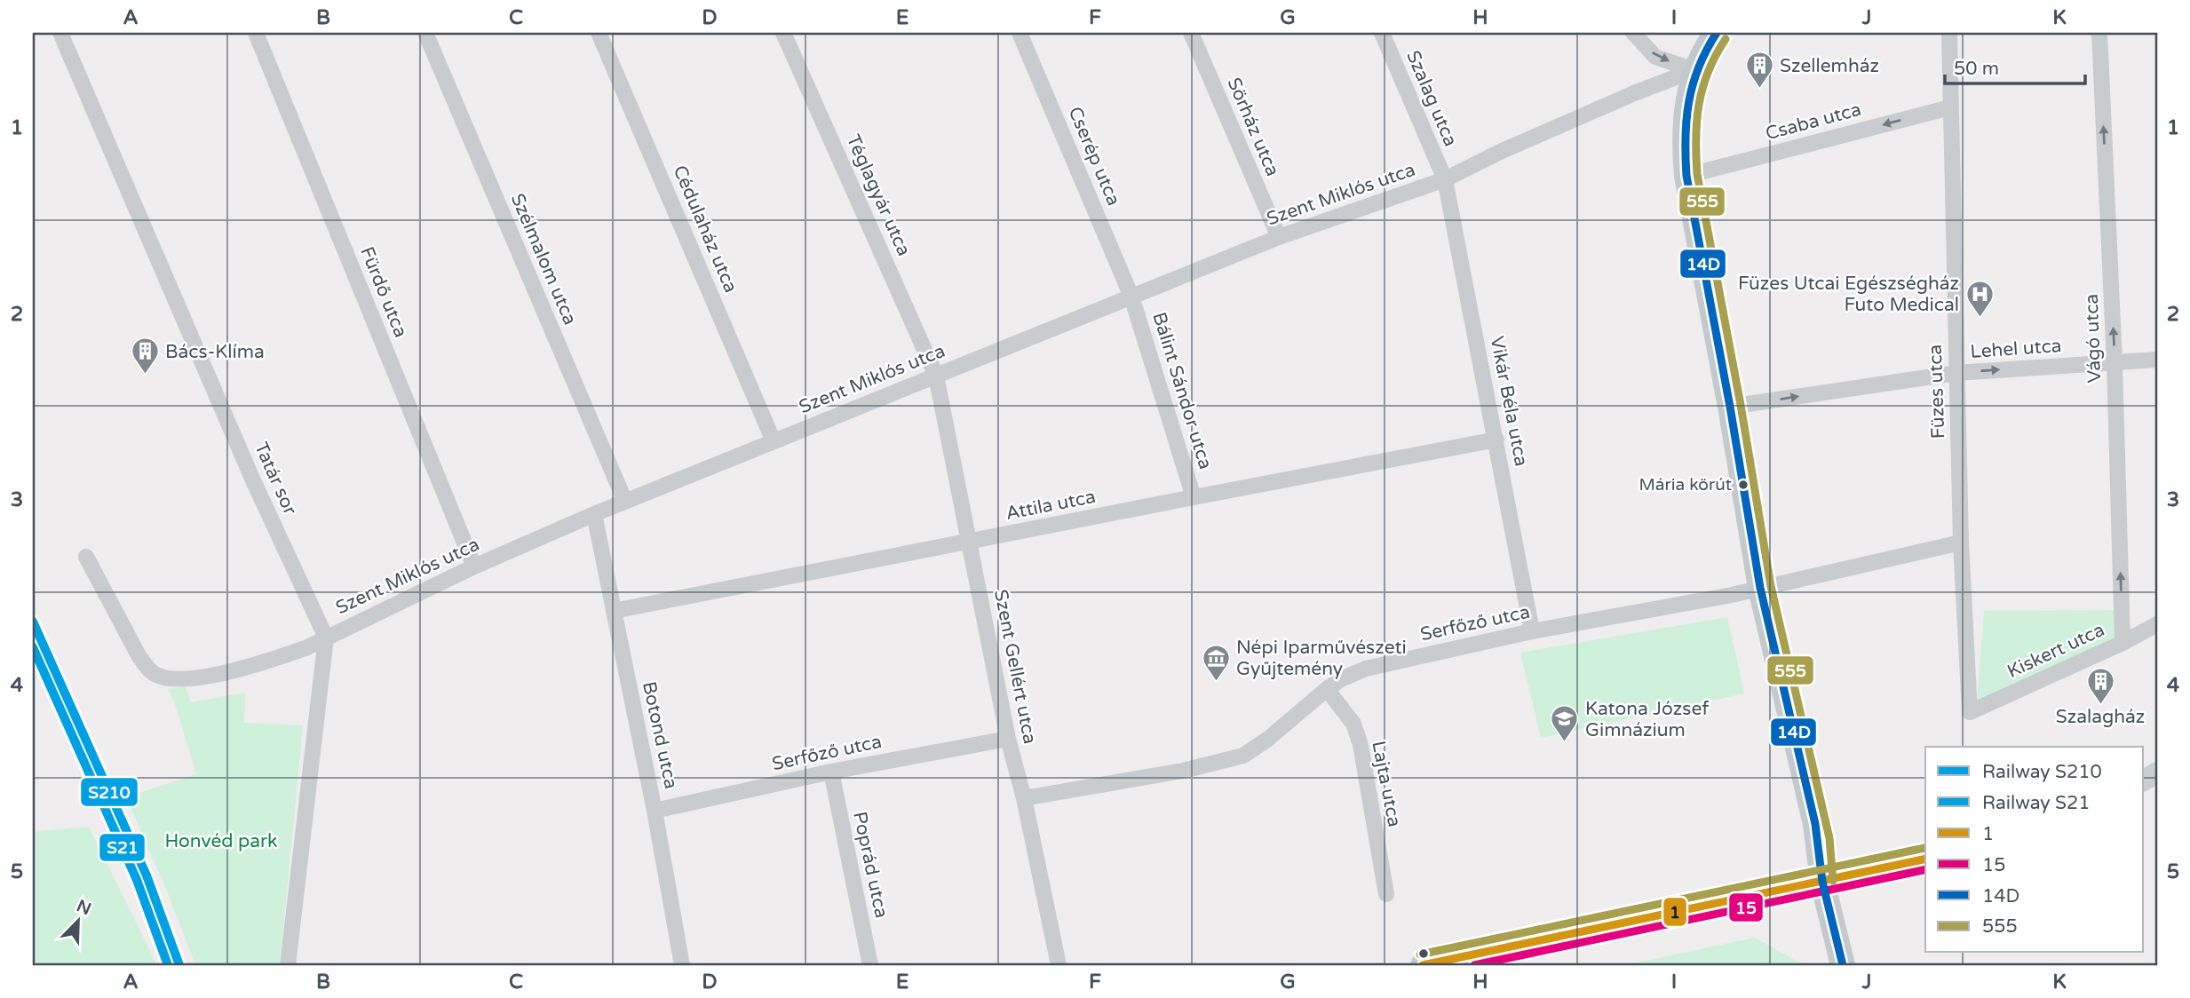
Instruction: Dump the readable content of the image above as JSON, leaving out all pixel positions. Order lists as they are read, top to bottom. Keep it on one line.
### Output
{"streets":{"street":["Szalag utca","Csaba utca","Sörház utca","Cserép utca","Szent Miklós utca","Téglagyár utca","Cédulaház utca","Szélmalom utca","Fürdő utca","Vágó utca","Lehel utca","Bálint Sándor utca","Füzes utca","Vikár Béla utca","Tatár sor","Attila utca","Serfőző utca","Kiskert utca","Szent Gellért utca","Botond utca","Lajta utca","Poprád utca"]},"crossings":[["Szalag utca","Szent Miklós utca"],["Szalag utca","Vikár Béla utca"],["Csaba utca","Füzes utca"],["Sörház utca","Szent Miklós utca"],["Cserép utca","Szent Miklós utca"],["Cserép utca","Bálint Sándor utca"],["Szent Miklós utca","Téglagyár utca"],["Szent Miklós utca","Cédulaház utca"],["Szent Miklós utca","Szélmalom utca"],["Szent Miklós utca","Fürdő utca"],["Szent Miklós utca","Bálint Sándor utca"],["Szent Miklós utca","Vikár Béla utca"],["Szent Miklós utca","Tatár sor"],["Szent Miklós utca","Szent Gellért utca"],["Szent Miklós utca","Botond utca"],["Téglagyár utca","Szent Gellért utca"],["Vágó utca","Lehel utca"],["Vágó utca","Kiskert utca"],["Lehel utca","Füzes utca"],["Bálint Sándor utca","Attila utca"],["Füzes utca","Serfőző utca"],["Füzes utca","Kiskert utca"],["Vikár Béla utca","Attila utca"],["Vikár Béla utca","Serfőző utca"],["Attila utca","Szent Gellért utca"],["Attila utca","Botond utca"],["Serfőző utca","Szent Gellért utca"],["Serfőző utca","Botond utca"],["Serfőző utca","Lajta utca"],["Serfőző utca","Poprád utca"]],"one_way":["Csaba utca","Vágó utca","Lehel utca"],"parks":["Honvéd park"],"places":{"building":["Szellemház","Bács-Klíma","Szalagház"],"hospital":["Füzes Utcai Egészségház Futo Medical"],"other":["Mária körút"],"museum":["Népi Iparművészeti Gyűjtemény"],"school or university":["Katona József Gimnázium"]},"lines":["transit line 14D","transit line 555","rail line S210","rail line S21","transit line 1","transit line 15"],"legend":["Railway S210","Railway S21","1","15","14D","555"],"scale_bar":"50 m","north":"top right","grid":{"columns":["A","B","C","D","E","F","G","H","I","J","K"],"rows":["1","2","3","4","5"]}}
